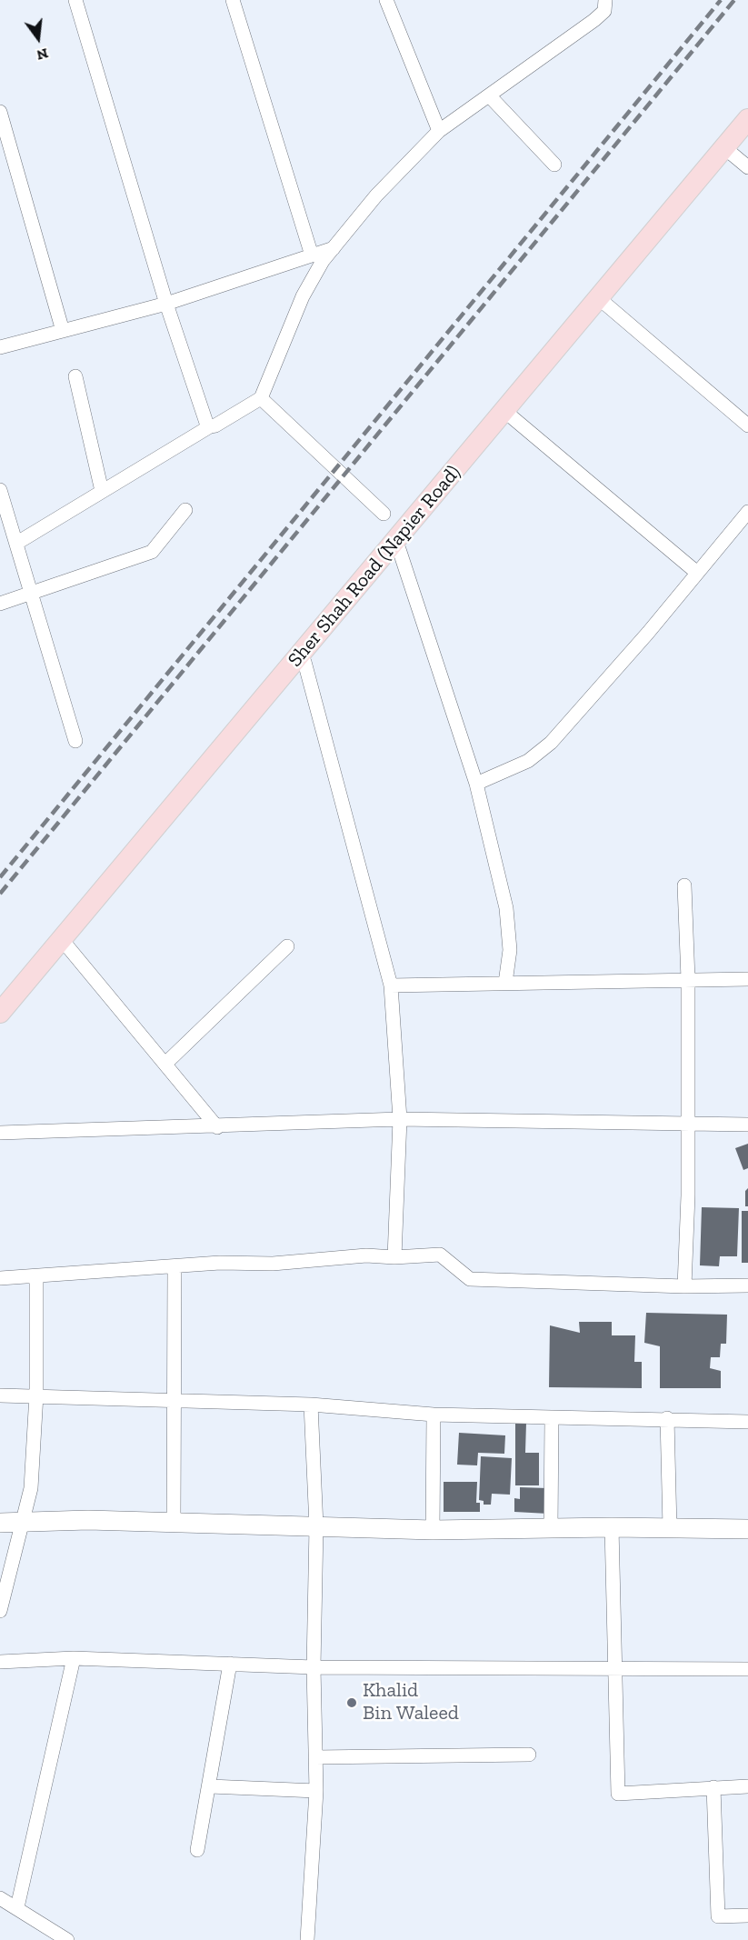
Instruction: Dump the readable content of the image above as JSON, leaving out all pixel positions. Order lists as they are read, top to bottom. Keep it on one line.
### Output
{"streets":{"main road":["Sher Shah Road (Napier Road)"]},"places":["Khalid Bin Waleed"],"north":"bottom"}
